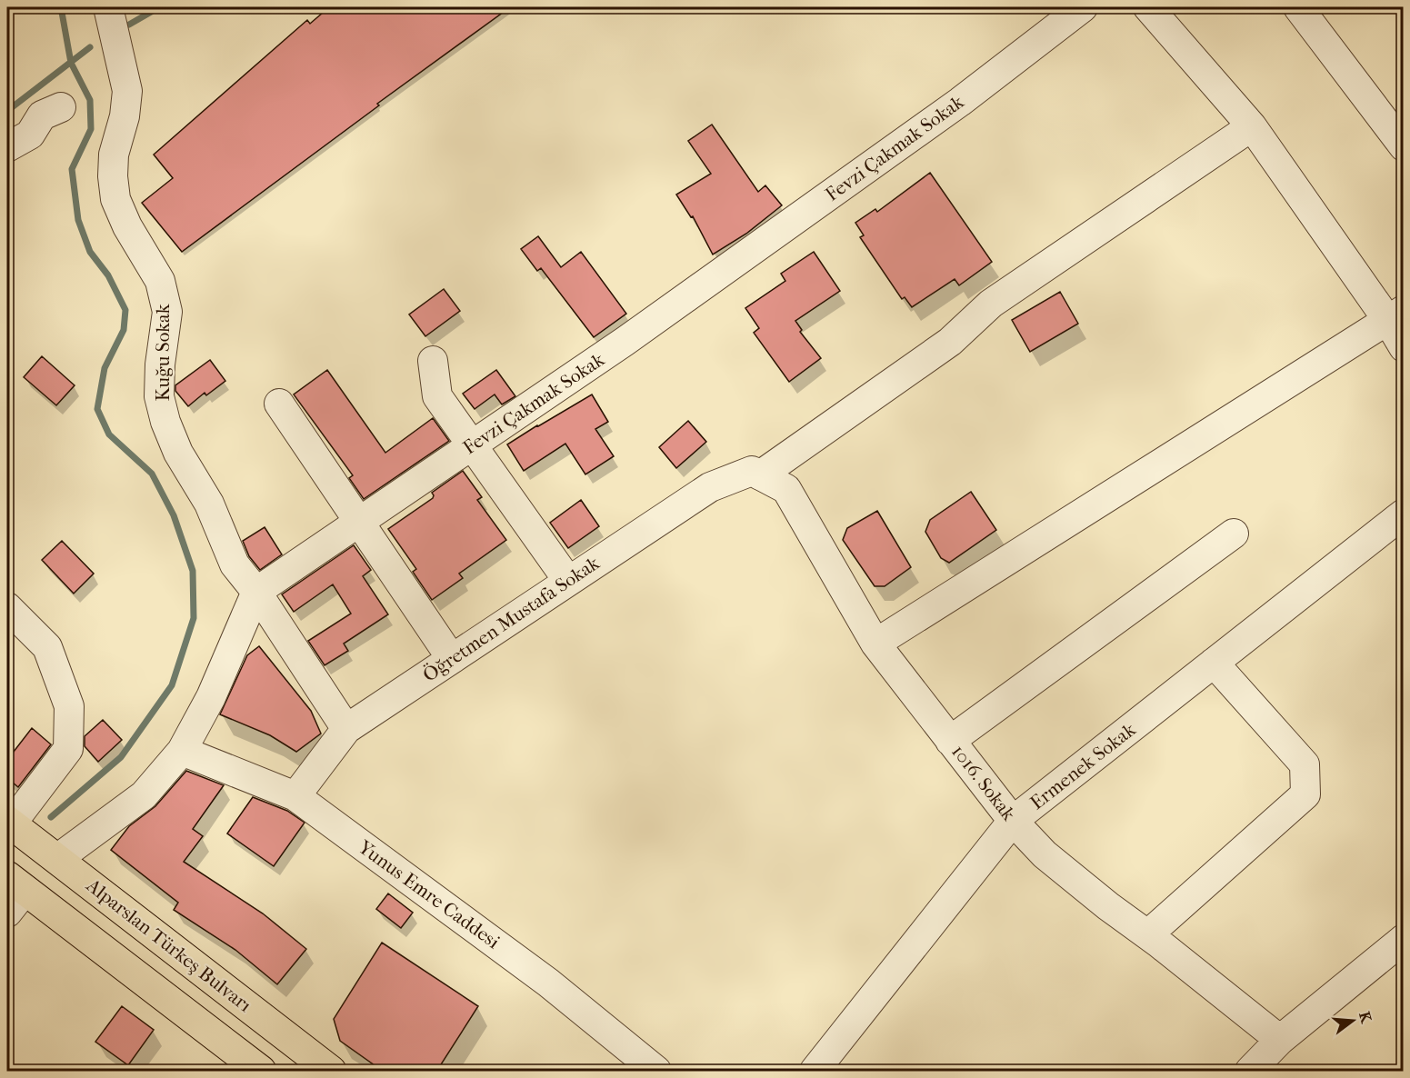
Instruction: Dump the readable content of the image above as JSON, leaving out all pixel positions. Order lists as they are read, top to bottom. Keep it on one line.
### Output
{"streets":{"highway":["Alparslan Türkeş Bulvarı"],"street":["Fevzi Çakmak Sokak","Kuğu Sokak","Öğretmen Mustafa Sokak","Ermenek Sokak","1016. Sokak","Yunus Emre Caddesi"]},"crossings":[["Fevzi Çakmak Sokak","Kuğu Sokak"],["Kuğu Sokak","Öğretmen Mustafa Sokak"],["Öğretmen Mustafa Sokak","1016. Sokak"],["Öğretmen Mustafa Sokak","Yunus Emre Caddesi"],["Ermenek Sokak","1016. Sokak"]],"north":"right"}
